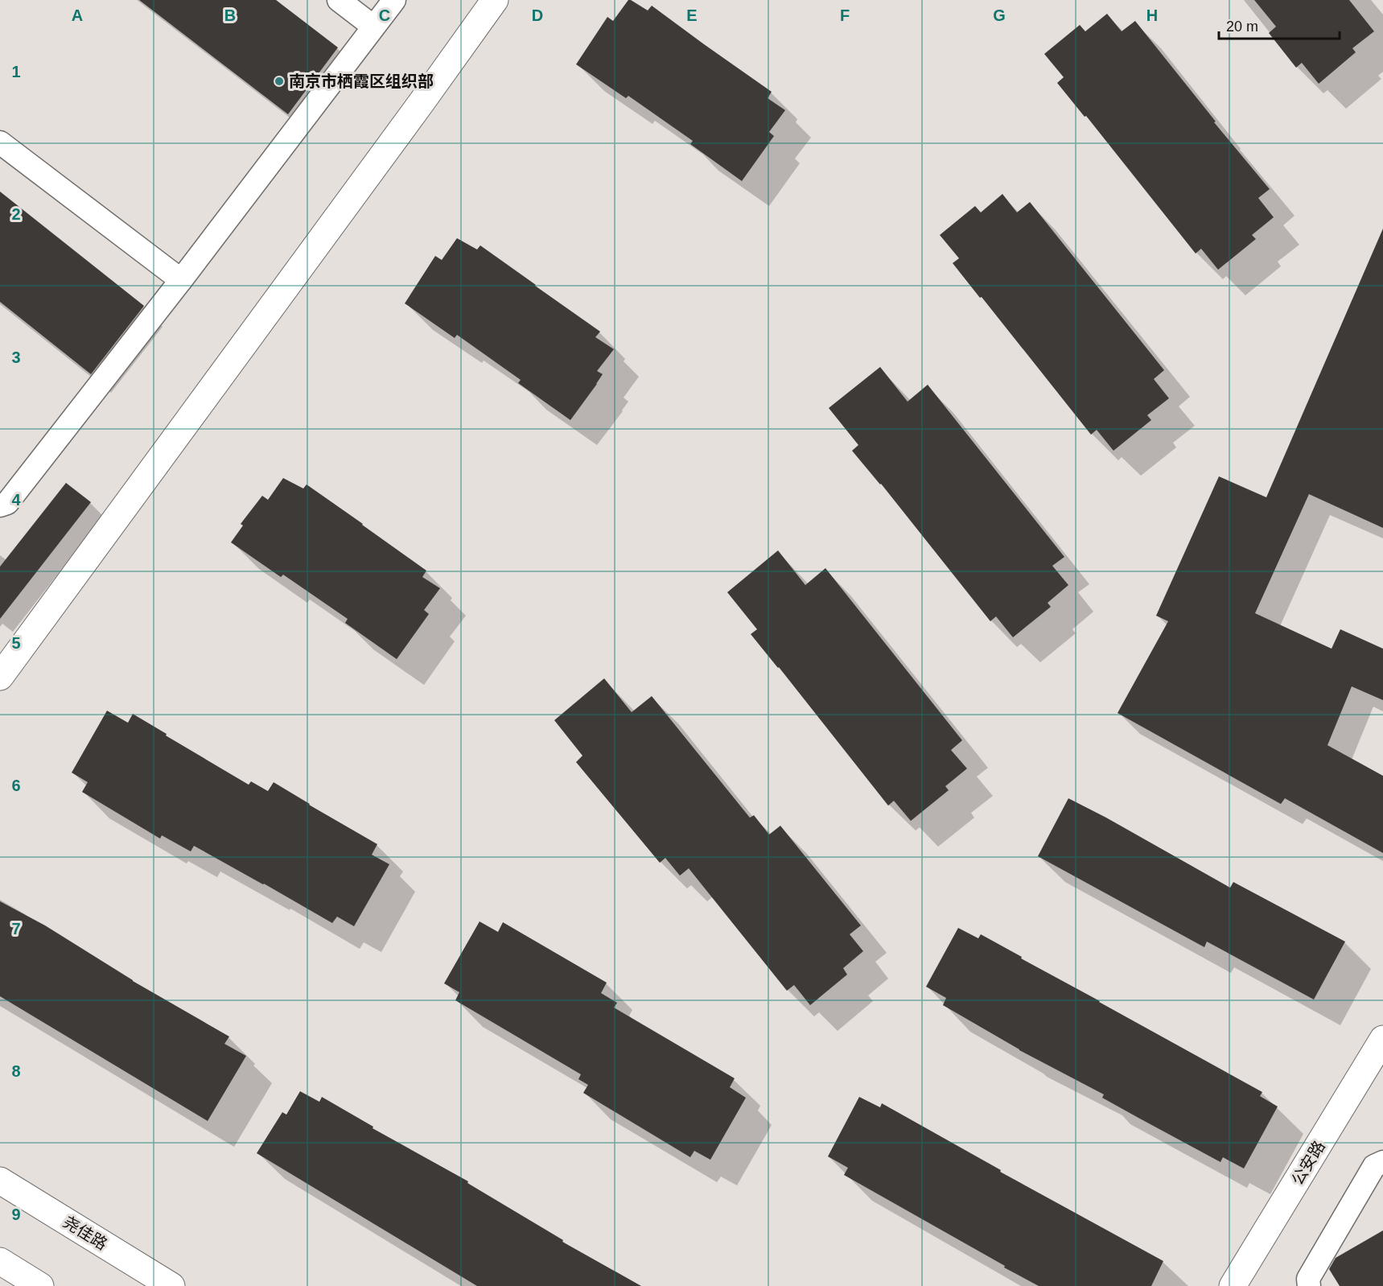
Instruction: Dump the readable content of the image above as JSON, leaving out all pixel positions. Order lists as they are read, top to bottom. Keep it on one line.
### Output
{"streets":{"street":["公安路","尧佳路"]},"places":["南京市栖霞区组织部"],"scale_bar":"20 m","grid":{"columns":["A","B","C","D","E","F","G","H"],"rows":["1","2","3","4","5","6","7","8","9"]}}
